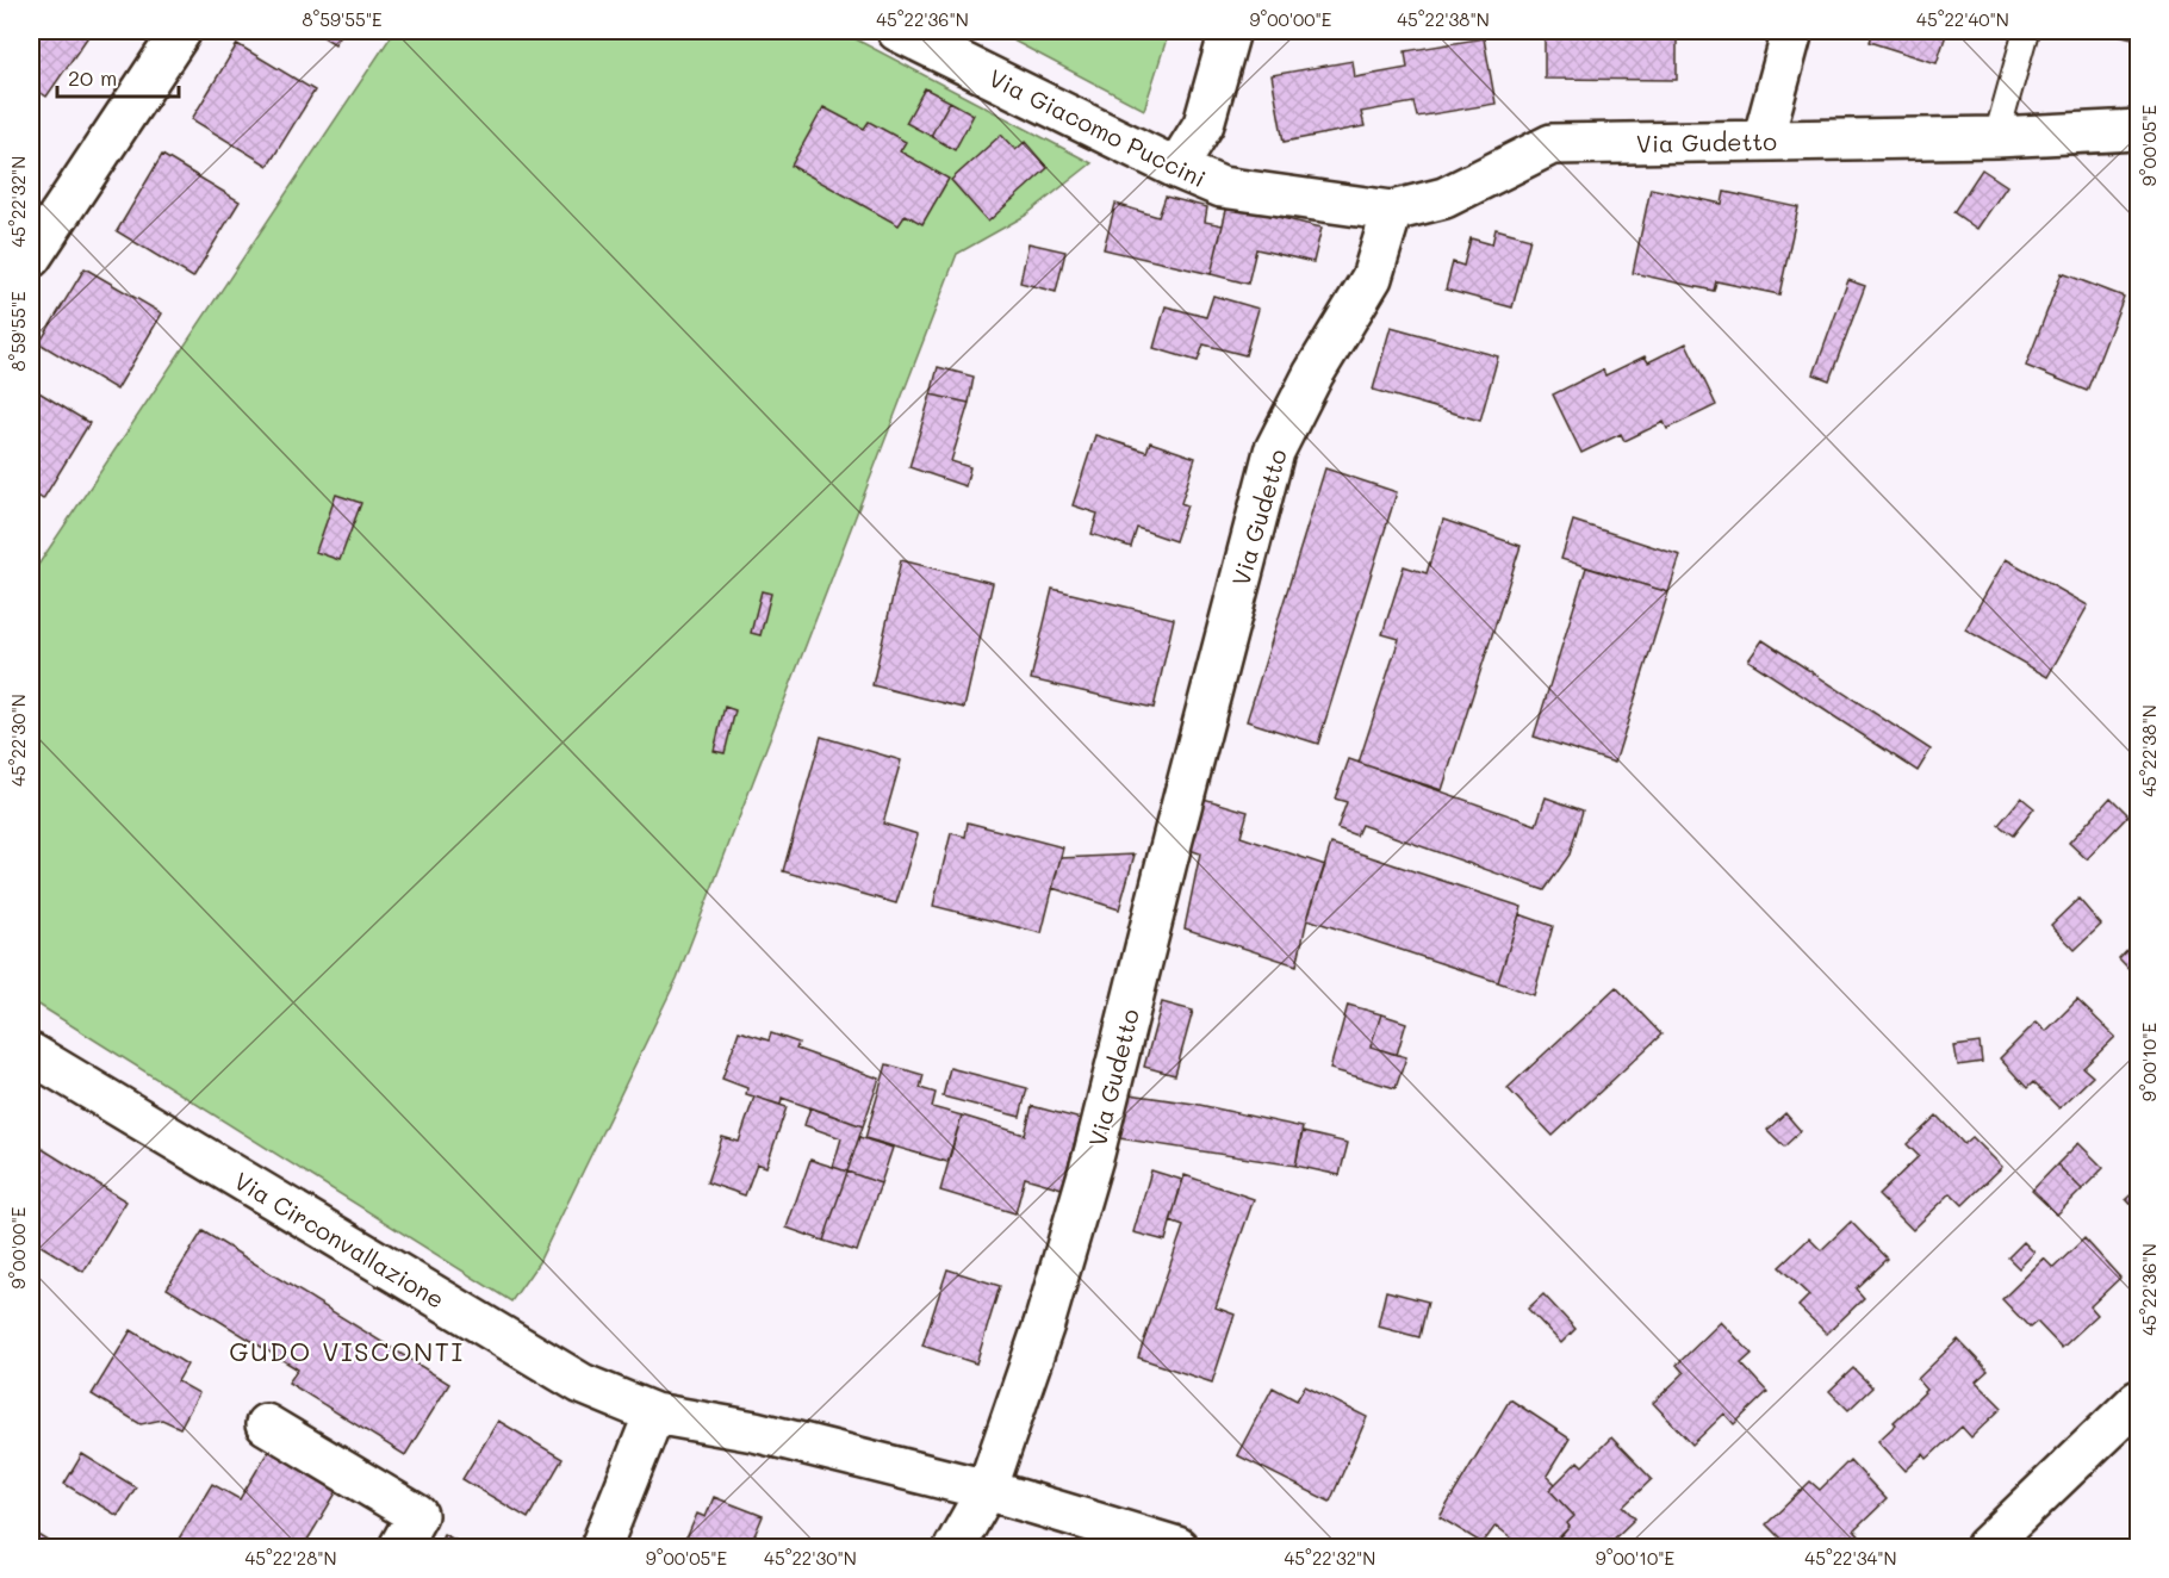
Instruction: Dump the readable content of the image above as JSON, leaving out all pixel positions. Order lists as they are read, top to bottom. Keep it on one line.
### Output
{"streets":{"street":["Via Giacomo Puccini","Via Gudetto","Via Circonvallazione"]},"crossings":[["Via Giacomo Puccini","Via Gudetto"],["Via Gudetto","Via Circonvallazione"]],"districts":["GUDO VISCONTI"],"scale_bar":"20 m","coordinates":["8°59'55\"E","45°22'36\"N","9°00'00\"E","45°22'38\"N","45°22'40\"N","9°00'05\"E","45°22'32\"N","45°22'30\"N","9°00'10\"E","45°22'28\"N","45°22'34\"N"]}
